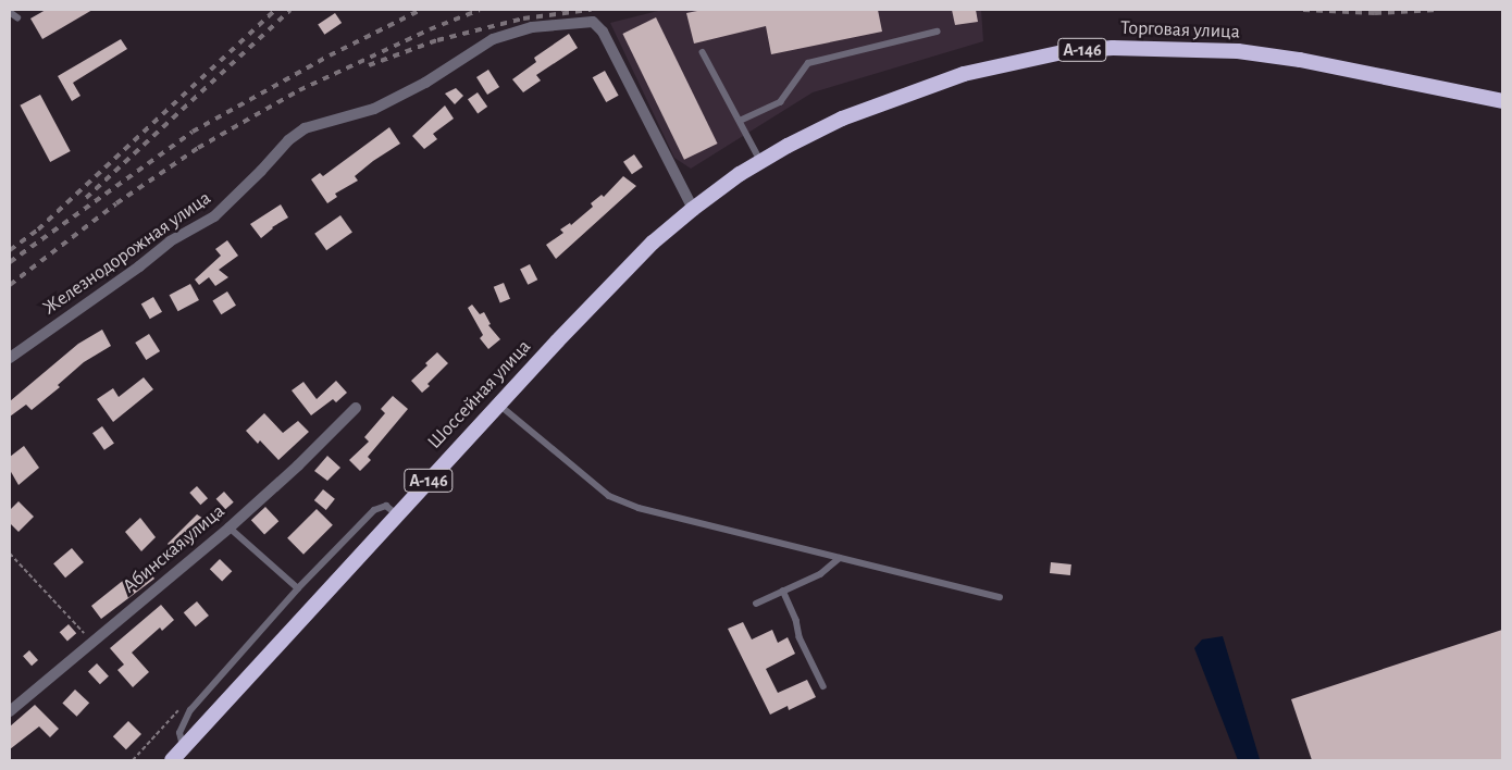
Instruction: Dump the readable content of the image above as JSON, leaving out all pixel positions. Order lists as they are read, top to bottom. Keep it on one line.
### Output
{"streets":{"highway":["Торговая улица","А-146","Шоссейная улица"],"street":["Железнодорожная улица","Абинская улица"]},"crossings":[["Торговая улица","Железнодорожная улица"],["Торговая улица","Шоссейная улица"],["Железнодорожная улица","Шоссейная улица"]]}
